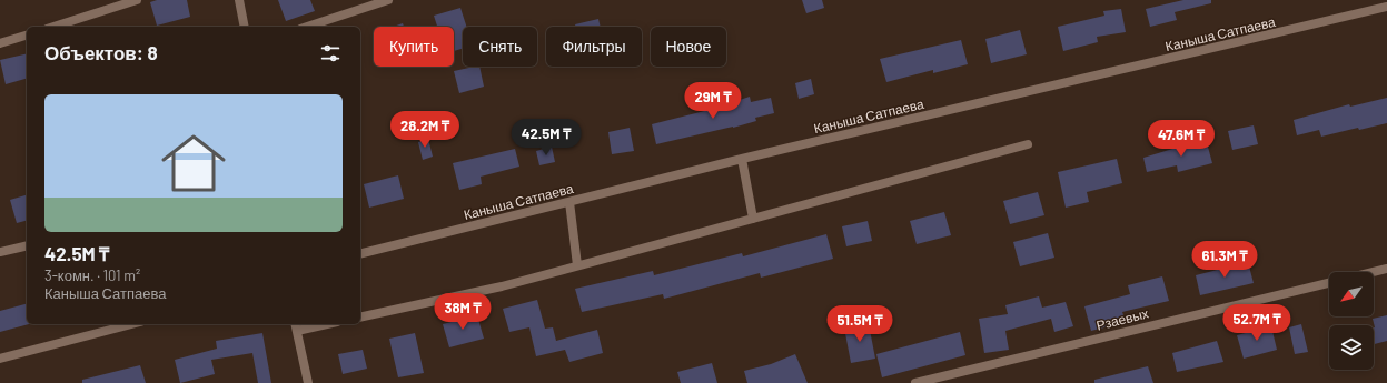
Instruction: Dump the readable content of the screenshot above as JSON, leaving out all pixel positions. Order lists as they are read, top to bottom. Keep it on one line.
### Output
{"streets":{"street":["Каныша Сатпаева","Рзаевых"]},"north":"bottom left","page":{"chip":["Купить","Снять","Фильтры","Новое"],"heading":"Объектов: 8","list":[{"name":"42.5M ₸","note":"3-комн. · 101 m² · Каныша Сатпаева"}],"price":["29M ₸","28.2M ₸","42.5M ₸","47.6M ₸","61.3M ₸","38M ₸","52.7M ₸","51.5M ₸"]}}
